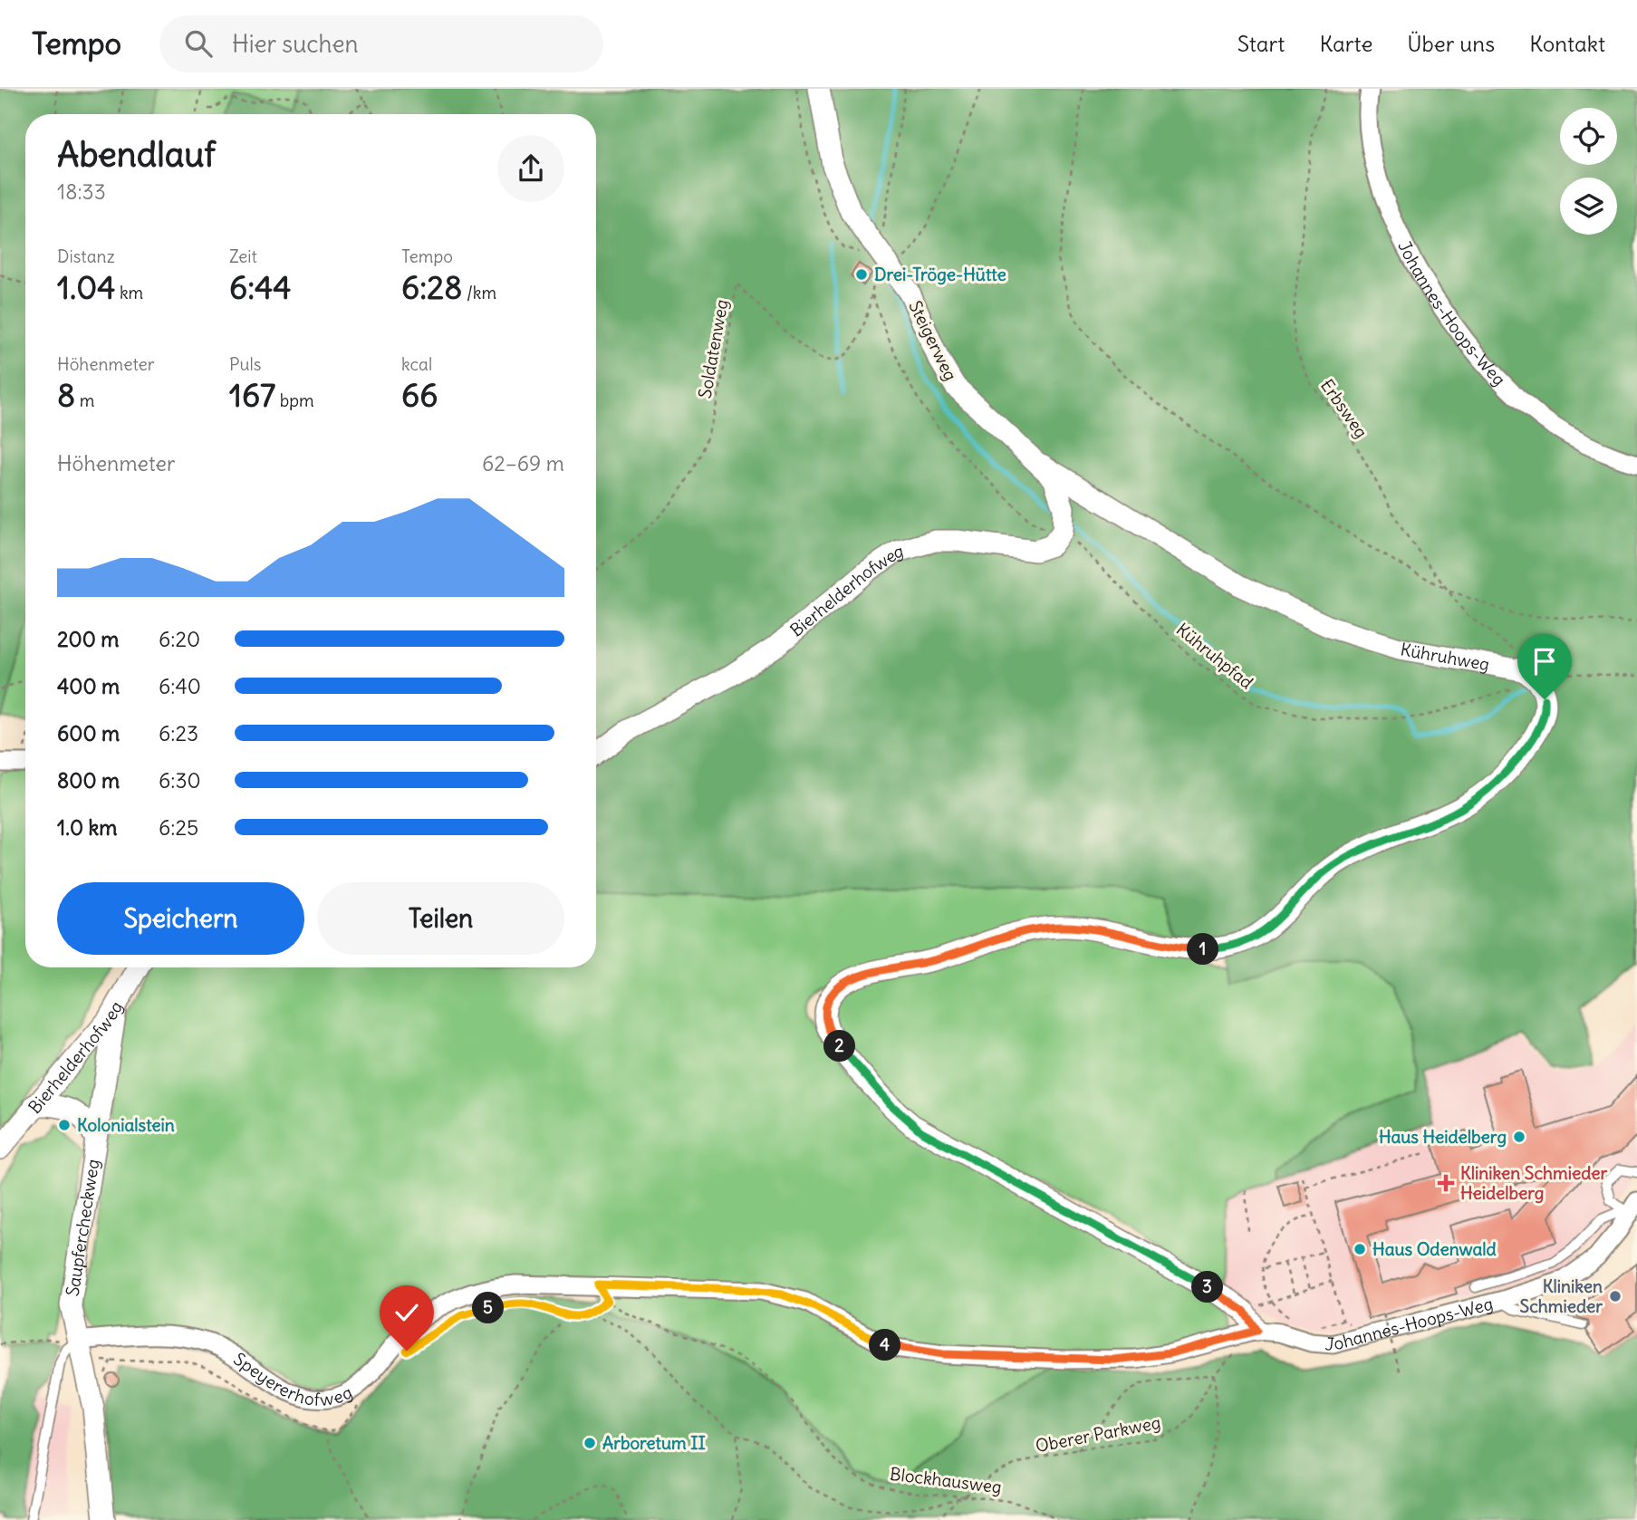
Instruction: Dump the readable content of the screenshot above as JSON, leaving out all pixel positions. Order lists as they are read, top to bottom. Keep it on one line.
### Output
{"streets":{"street":["Johannes-Hoops-Weg","Steigerweg","Bierhelderhofweg","Kühruhweg","Saupfercheckweg","Speyererhofweg"],"path":["Soldatenweg","Erbsweg","Kühruhpfad","Oberer Parkweg","Blockhausweg"]},"crossings":[["Johannes-Hoops-Weg","Speyererhofweg"],["Steigerweg","Kühruhweg"],["Soldatenweg","Bierhelderhofweg"],["Soldatenweg","Kühruhpfad"],["Bierhelderhofweg","Kühruhpfad"],["Bierhelderhofweg","Saupfercheckweg"],["Kühruhpfad","Kühruhweg"],["Saupfercheckweg","Speyererhofweg"],["Speyererhofweg","Blockhausweg"],["Oberer Parkweg","Blockhausweg"]],"places":{"other":["Drei-Tröge-Hütte","Kolonialstein","Haus Heidelberg","Haus Odenwald","Kliniken Schmieder","Arboretum II"],"health":["Kliniken Schmieder Heidelberg"]},"page":{"header":"Tempo","search":"Hier suchen","nav":["Start","Karte","Über uns","Kontakt"],"heading":["Abendlauf","18:33"],"stats":[["Distanz","1.04 km"],["Zeit","6:44"],["Tempo","6:28 /km"],["Höhenmeter","8 m"],["Puls","167 bpm"],["kcal","66"]],"chart":["Höhenmeter","62–69 m"],"list":[{"name":"200 m","note":"6:20"},{"name":"400 m","note":"6:40"},{"name":"600 m","note":"6:23"},{"name":"800 m","note":"6:30"},{"name":"1.0 km","note":"6:25"}],"buttons":["Speichern","Teilen"],"pins":["1","2","3","5","4"]}}
